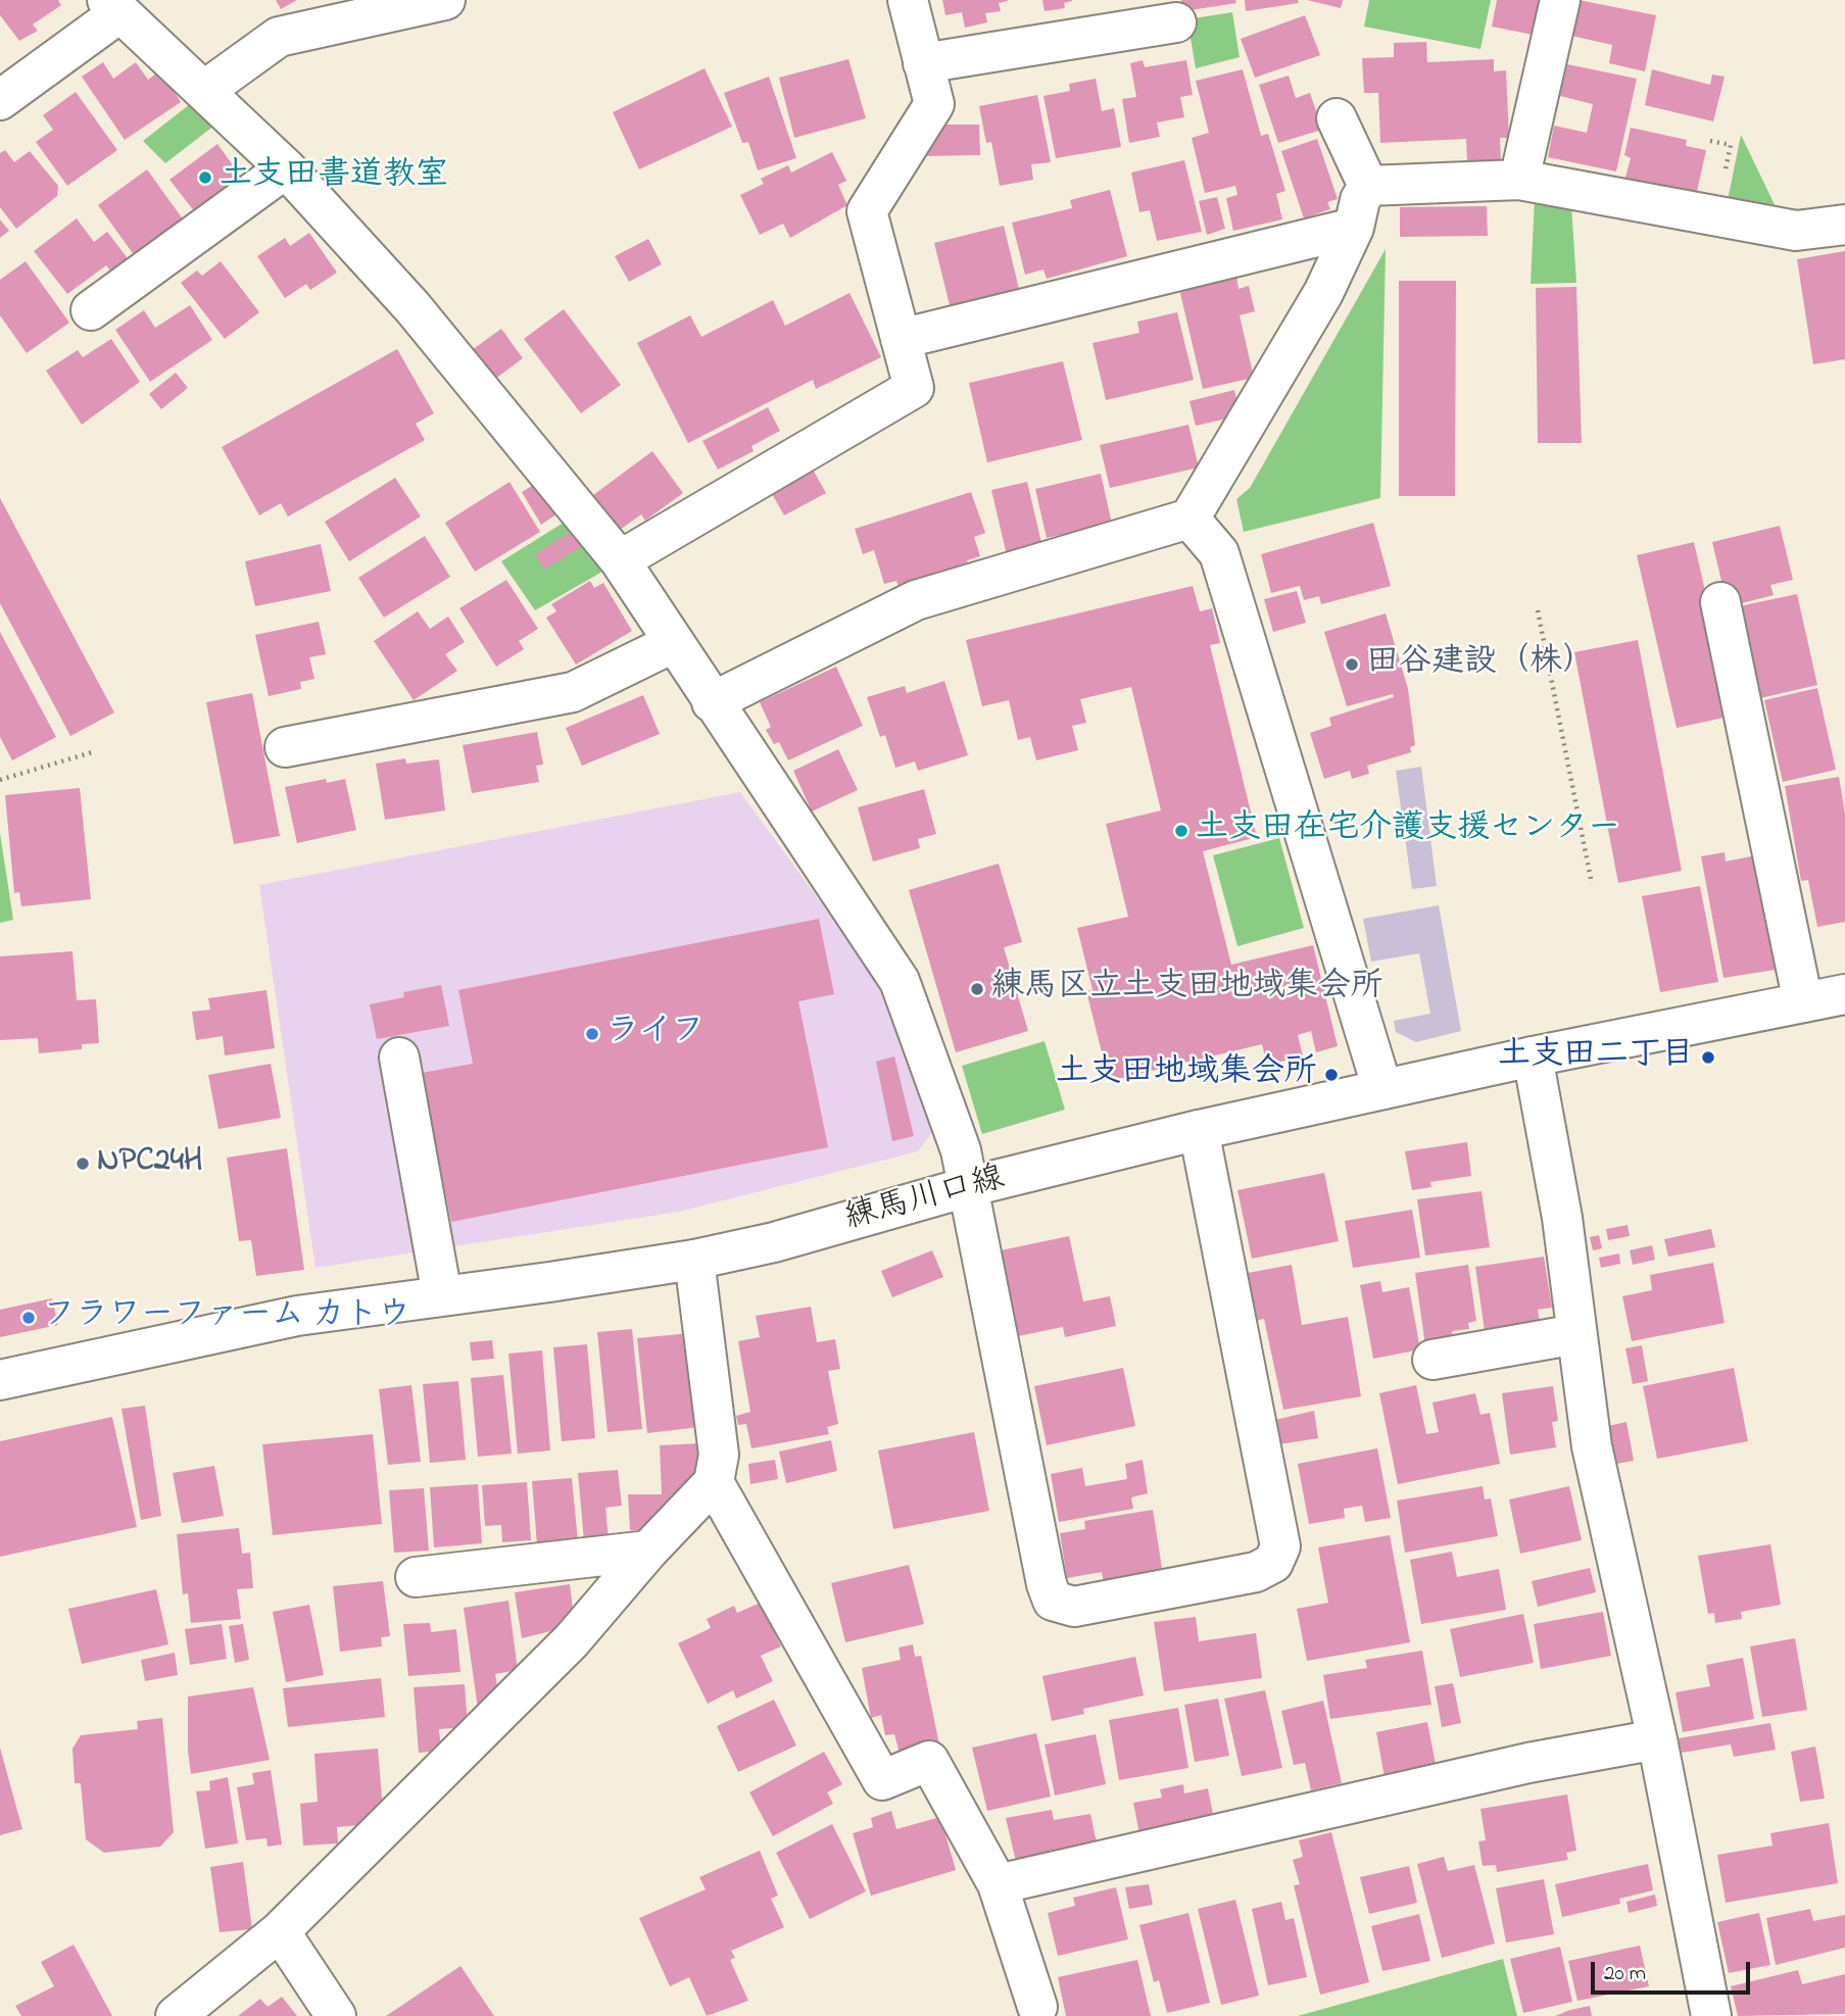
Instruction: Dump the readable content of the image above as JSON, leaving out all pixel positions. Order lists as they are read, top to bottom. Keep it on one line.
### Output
{"streets":{"street":["練馬川口線"]},"places":["土支田書道教室","田谷建設（株）","土支田在宅介護支援センター","練馬区立土支田地域集会所","ライフ","土支田二丁目","土支田地域集会所","NPC24H","フラワーファーム カトウ"],"scale_bar":"20 m"}
